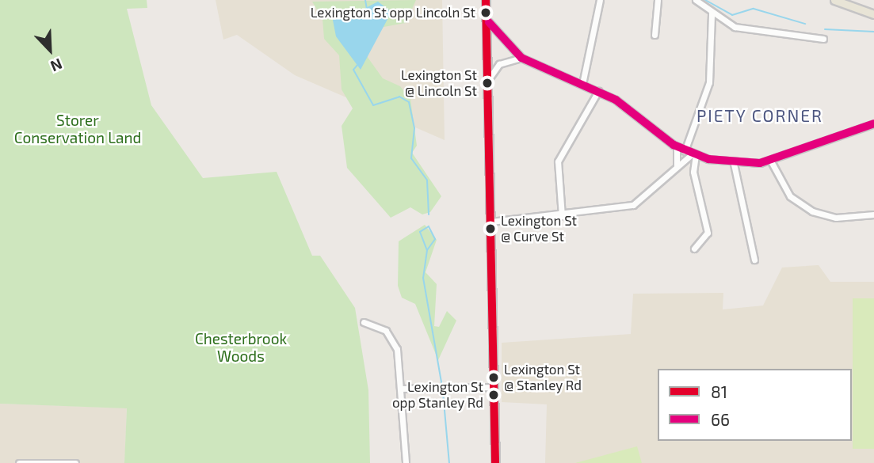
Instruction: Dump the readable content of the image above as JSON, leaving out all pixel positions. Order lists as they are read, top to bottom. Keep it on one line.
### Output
{"districts":["PIETY CORNER"],"parks":["Storer Conservation Land","Chesterbrook Woods"],"places":["Lexington St opp Lincoln St","Lexington St @ Lincoln St","Lexington St @ Curve St","Lexington St @ Stanley Rd","Lexington St opp Stanley Rd"],"lines":["transit line 81","transit line 66"],"legend":["81","66"],"north":"bottom right"}
